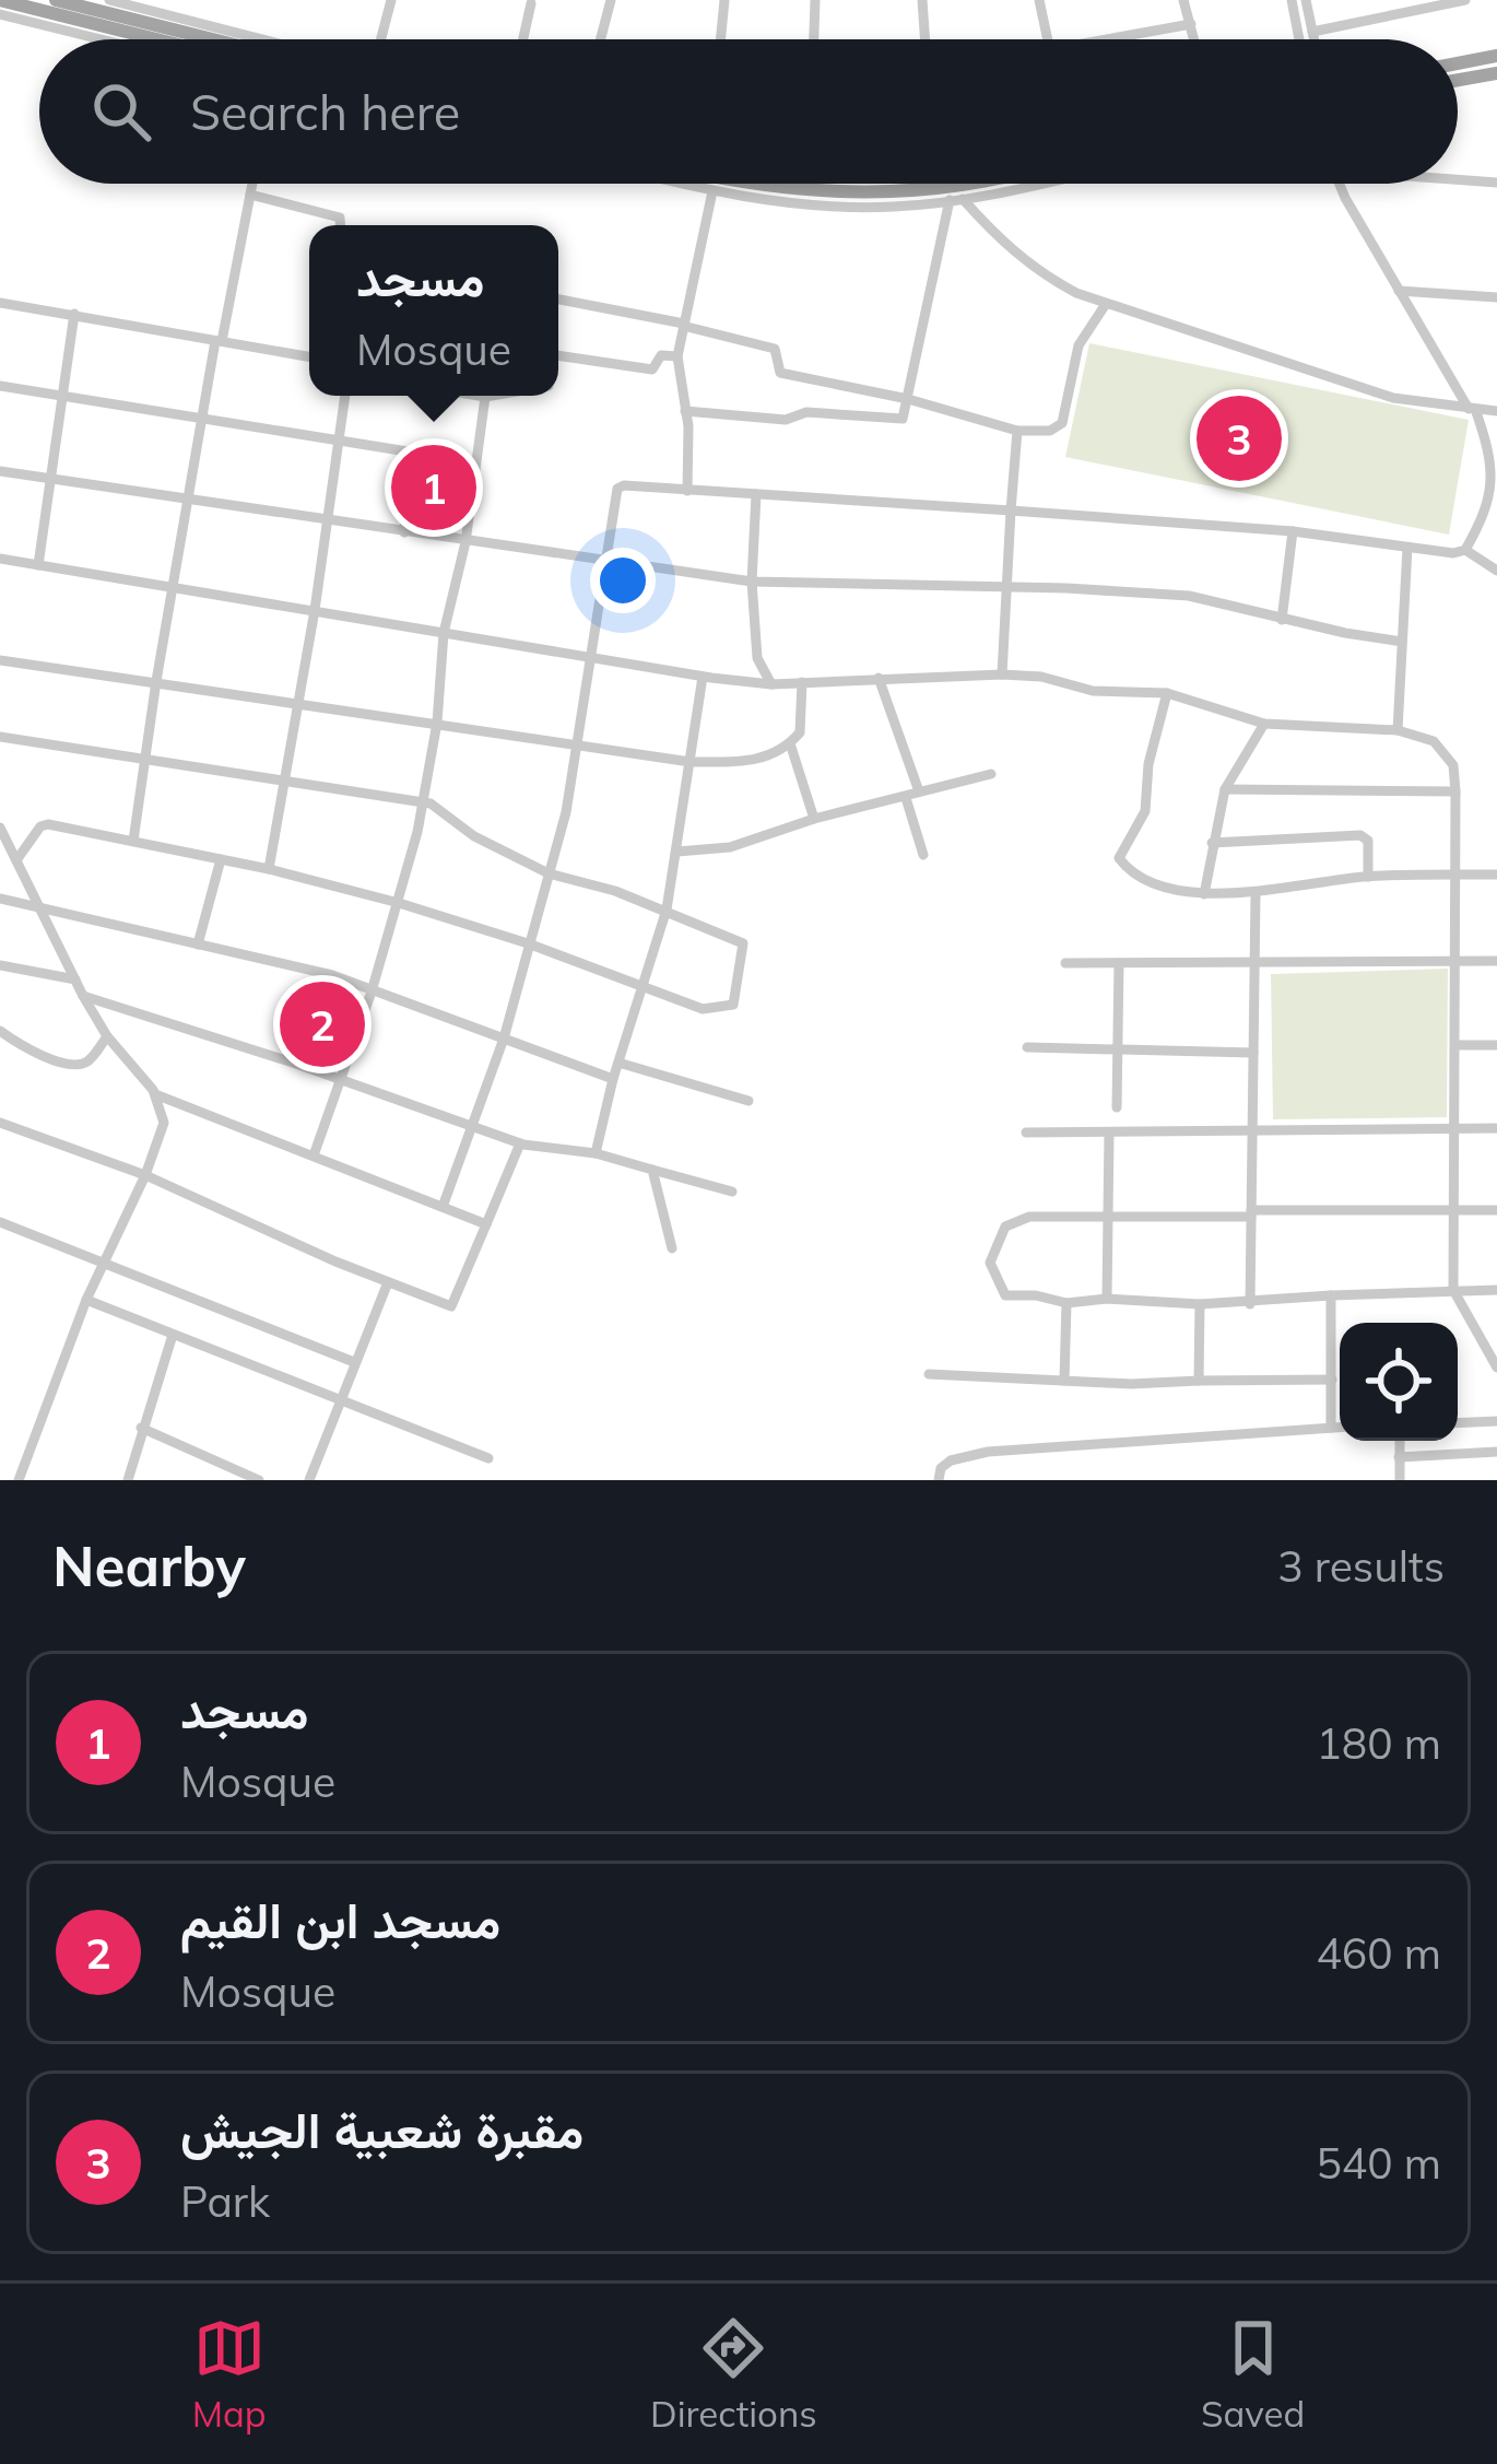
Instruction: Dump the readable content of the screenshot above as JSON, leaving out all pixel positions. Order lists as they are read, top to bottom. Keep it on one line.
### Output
{"page":{"search":"Search here","popup":["مسجد","Mosque"],"pins":["3","1","2"],"heading":["Nearby","3 results"],"list":[{"mark":"1","name":"مسجد","note":"Mosque","value":"180 m"},{"mark":"2","name":"مسجد ابن القيم","note":"Mosque","value":"460 m"},{"mark":"3","name":"مقبرة شعبية الجيش","note":"Park","value":"540 m"}],"nav":["Map","Directions","Saved"]}}
